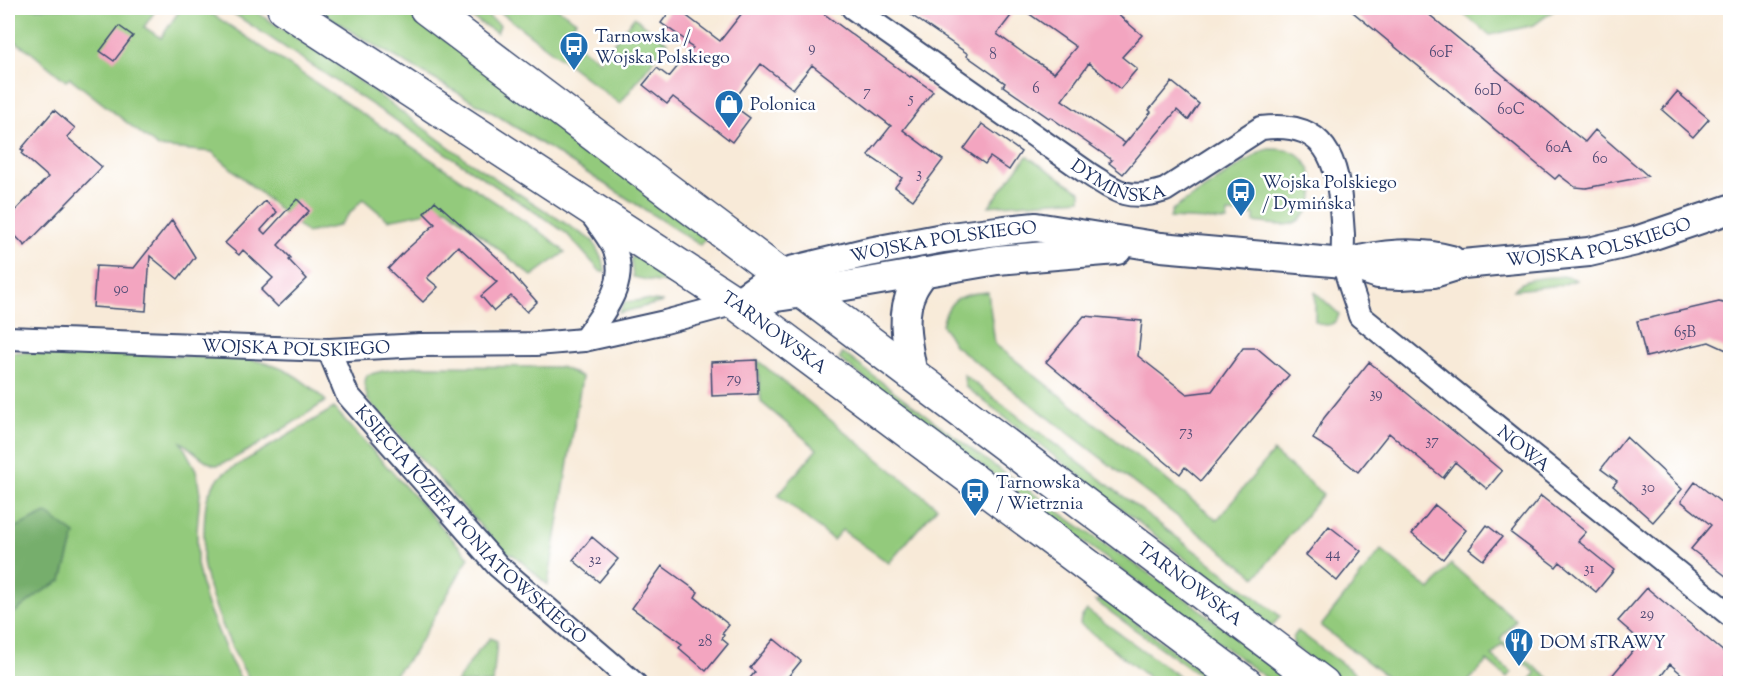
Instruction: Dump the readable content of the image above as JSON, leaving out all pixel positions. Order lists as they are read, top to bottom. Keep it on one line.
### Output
{"streets":{"main road":["TARNOWSKA"],"street":["DYMIŃSKA","WOJSKA POLSKIEGO","NOWA","KSIĘCIA JÓZEFA PONIATOWSKIEGO"]},"crossings":[["DYMIŃSKA","WOJSKA POLSKIEGO"],["DYMIŃSKA","NOWA"],["WOJSKA POLSKIEGO","TARNOWSKA"],["WOJSKA POLSKIEGO","NOWA"],["WOJSKA POLSKIEGO","KSIĘCIA JÓZEFA PONIATOWSKIEGO"]],"places":{"bus stop":["Tarnowska / Wojska Polskiego","Wojska Polskiego / Dymińska","Tarnowska / Wietrznia"],"shop":["Polonica"],"restaurant":["DOM sTRAWY"]},"house_numbers":["9","60F","8","6","60D","7","5","60C","60A","60","3","90","65B","79","39","73","37","30","44","32","31","29","28"]}
